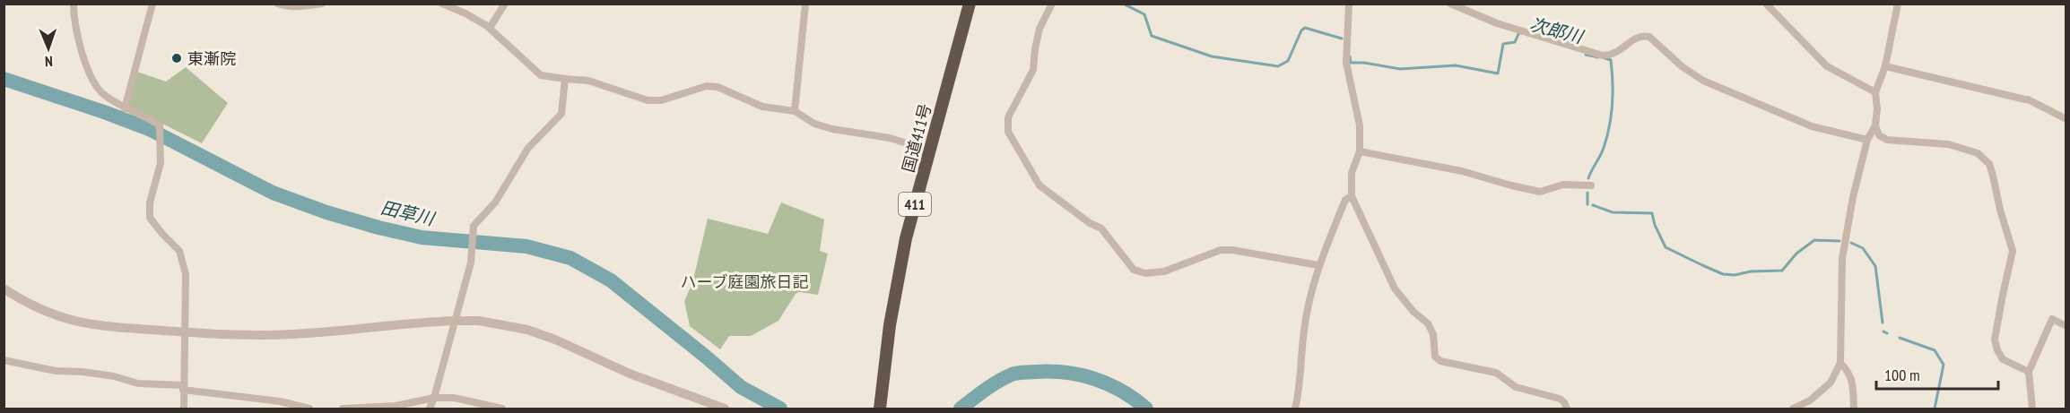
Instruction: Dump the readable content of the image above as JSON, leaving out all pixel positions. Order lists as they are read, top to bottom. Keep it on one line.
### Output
{"streets":{"highway":["国道411号","411"]},"water":["次郎川","田草川"],"parks":["ハーブ庭園旅日記"],"places":["東漸院"],"scale_bar":"100 m","north":"bottom"}
